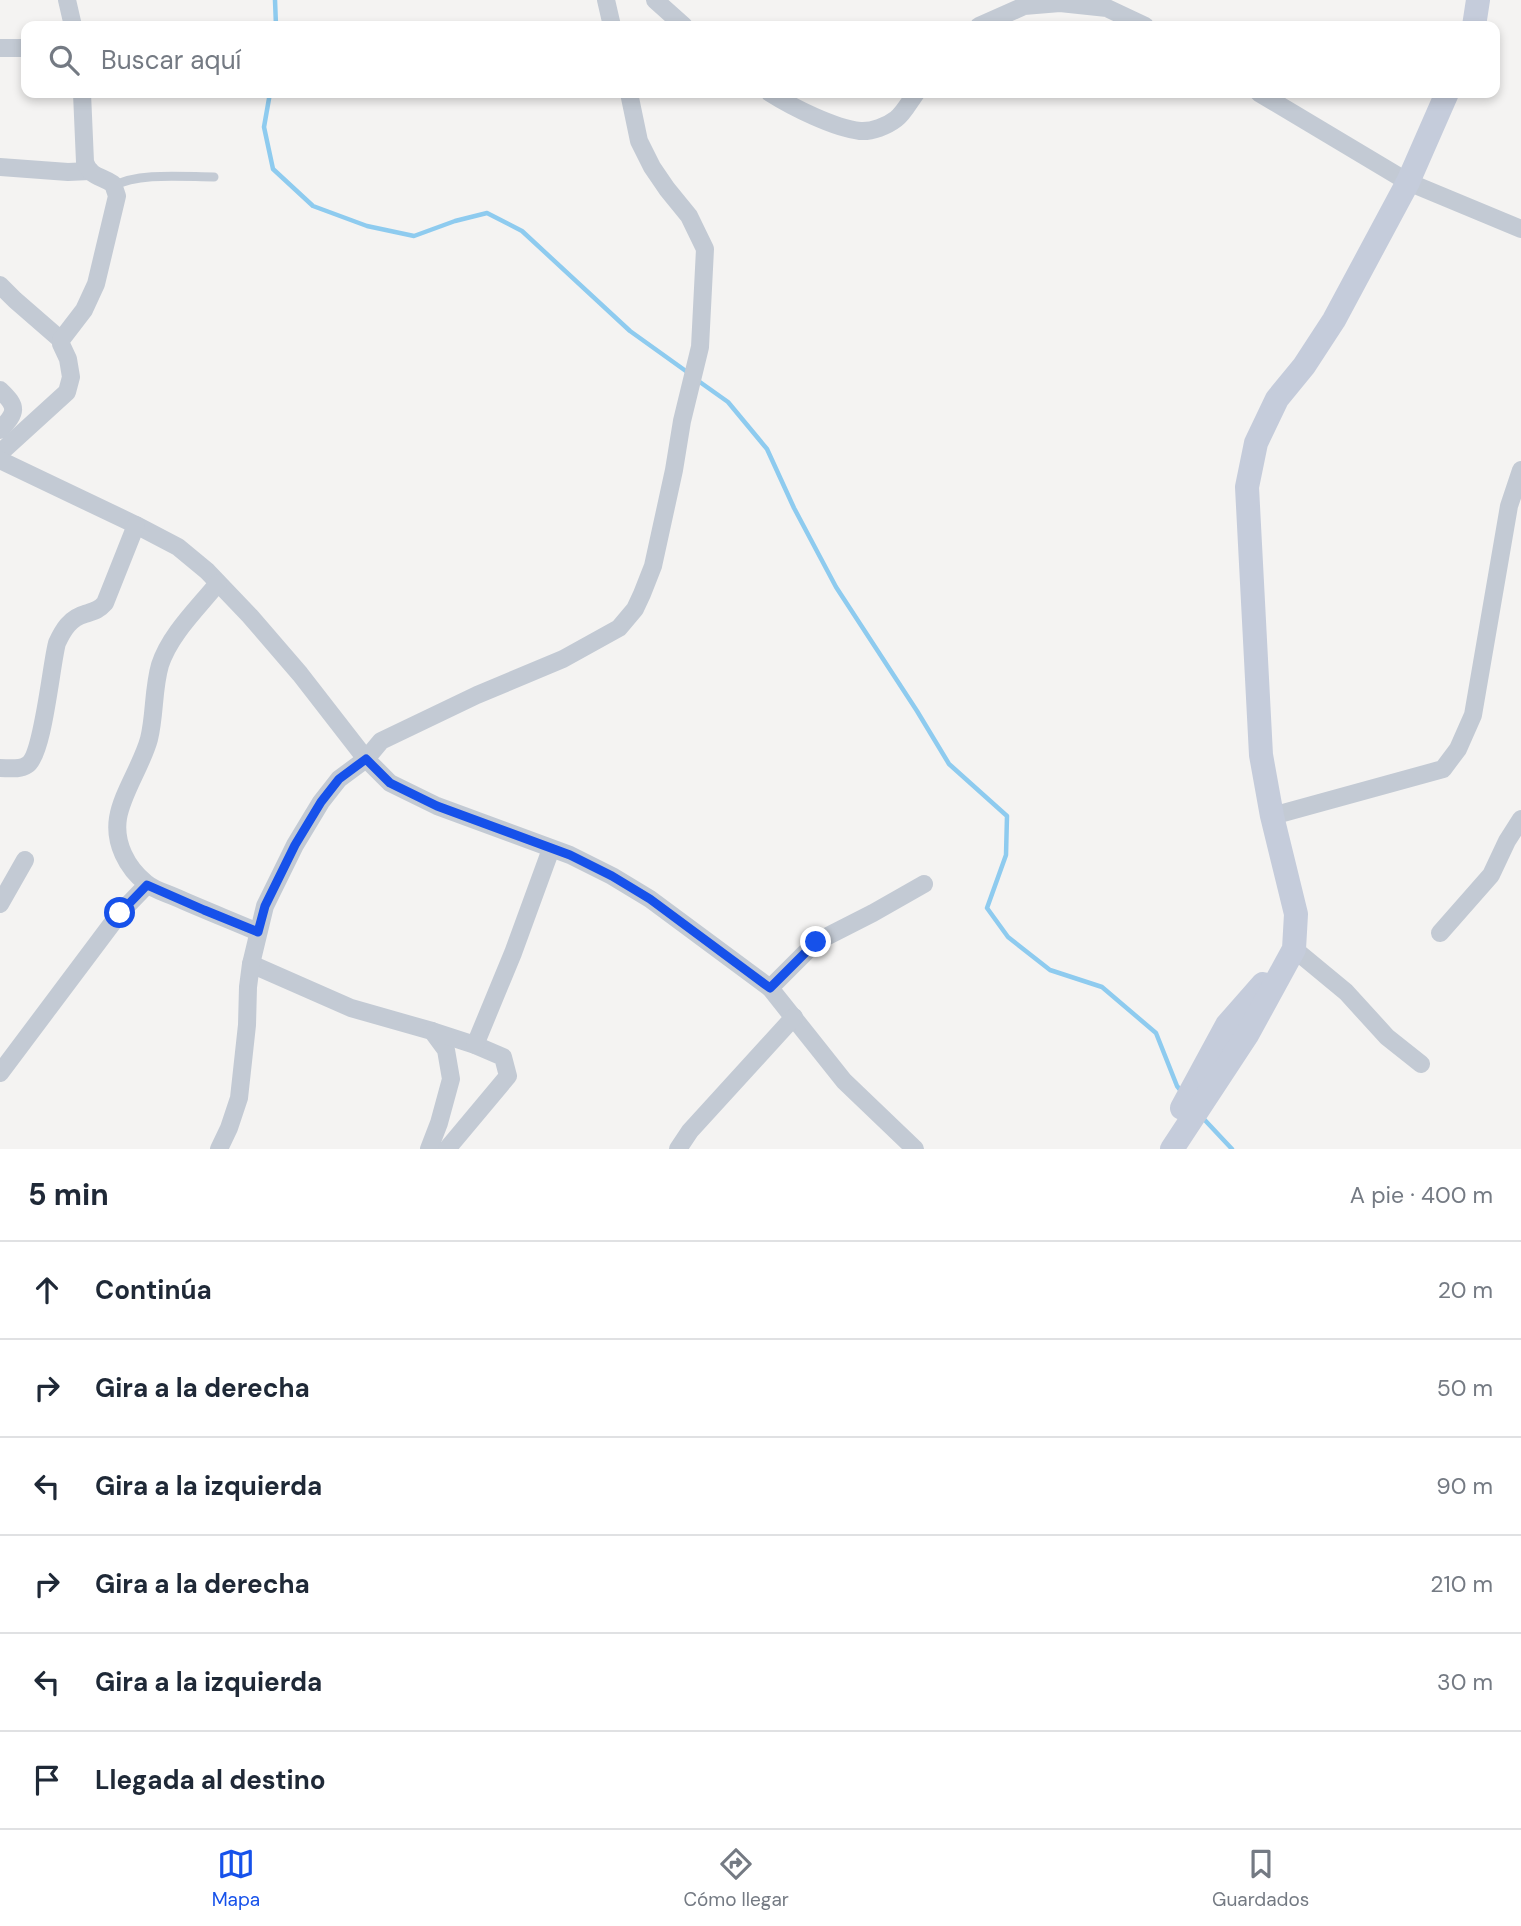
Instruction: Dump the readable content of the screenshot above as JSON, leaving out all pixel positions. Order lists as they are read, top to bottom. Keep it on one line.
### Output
{"page":{"search":"Buscar aquí","heading":["5 min","A pie · 400 m"],"list":[["Continúa","20 m"],["Gira a la derecha","50 m"],["Gira a la izquierda","90 m"],["Gira a la derecha","210 m"],["Gira a la izquierda","30 m"],"Llegada al destino"],"nav":["Mapa","Cómo llegar","Guardados"]}}
